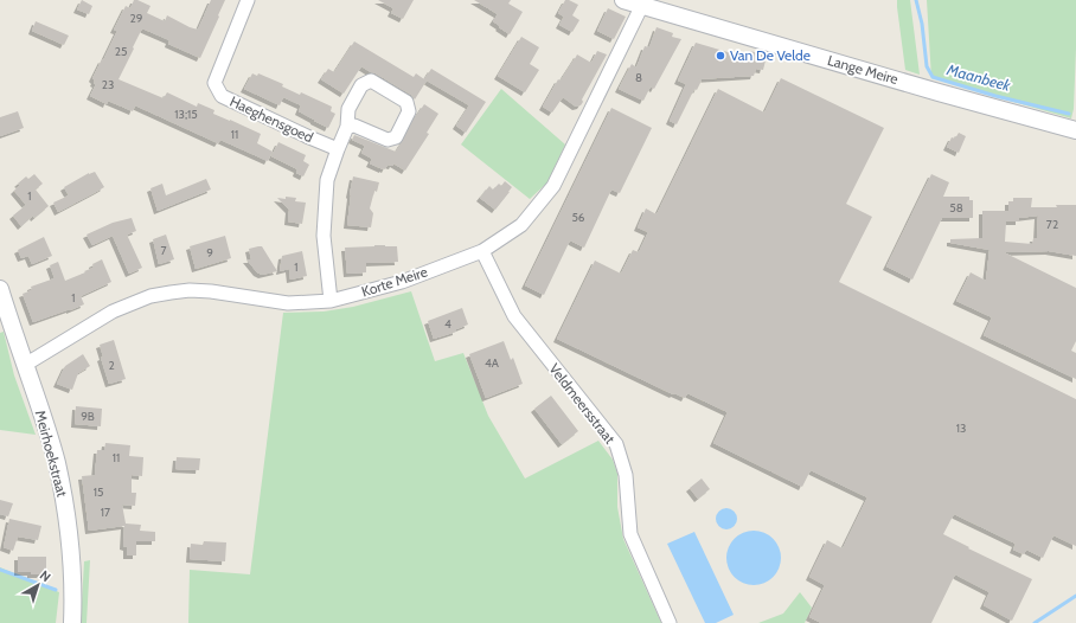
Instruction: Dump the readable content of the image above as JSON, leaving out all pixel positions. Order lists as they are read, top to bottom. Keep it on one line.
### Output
{"streets":{"street":["Lange Meire","Haeghensgoed","Korte Meire","Veldmeersstraat","Meirhoekstraat"]},"crossings":[["Lange Meire","Korte Meire"],["Korte Meire","Veldmeersstraat"],["Korte Meire","Meirhoekstraat"]],"water":["Maanbeek"],"places":["Van De Velde"],"house_numbers":["29","25","8","23","13;15","11","1","58","56","72","7","9","1","1","4","4A","2","9B","13","11","15","17"],"north":"top right"}
